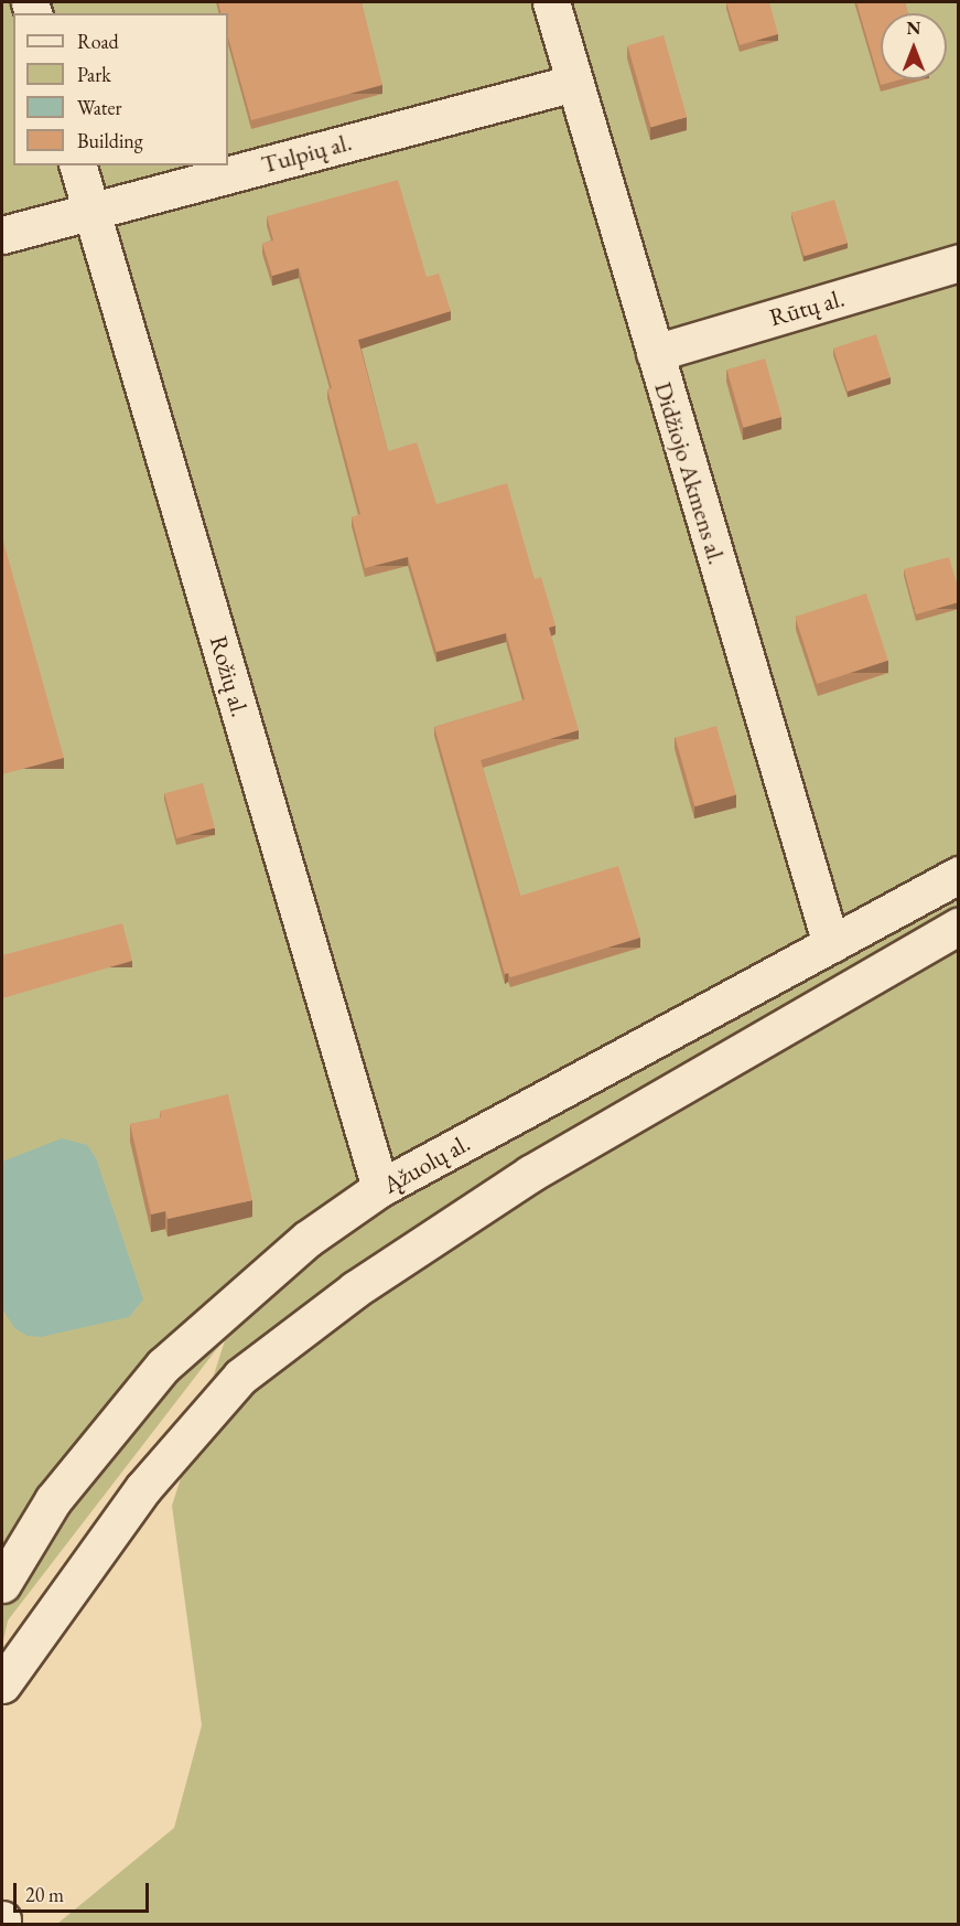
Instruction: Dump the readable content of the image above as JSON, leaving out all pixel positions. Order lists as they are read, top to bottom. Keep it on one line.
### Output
{"streets":{"street":["Tulpių al.","Rūtų al.","Didžiojo Akmens al.","Rožių al.","Ąžuolų al."]},"crossings":[["Tulpių al.","Didžiojo Akmens al."],["Tulpių al.","Rožių al."],["Rūtų al.","Didžiojo Akmens al."],["Didžiojo Akmens al.","Ąžuolų al."],["Rožių al.","Ąžuolų al."]],"legend":["Road","Park","Water","Building"],"scale_bar":"20 m","north":"top"}
